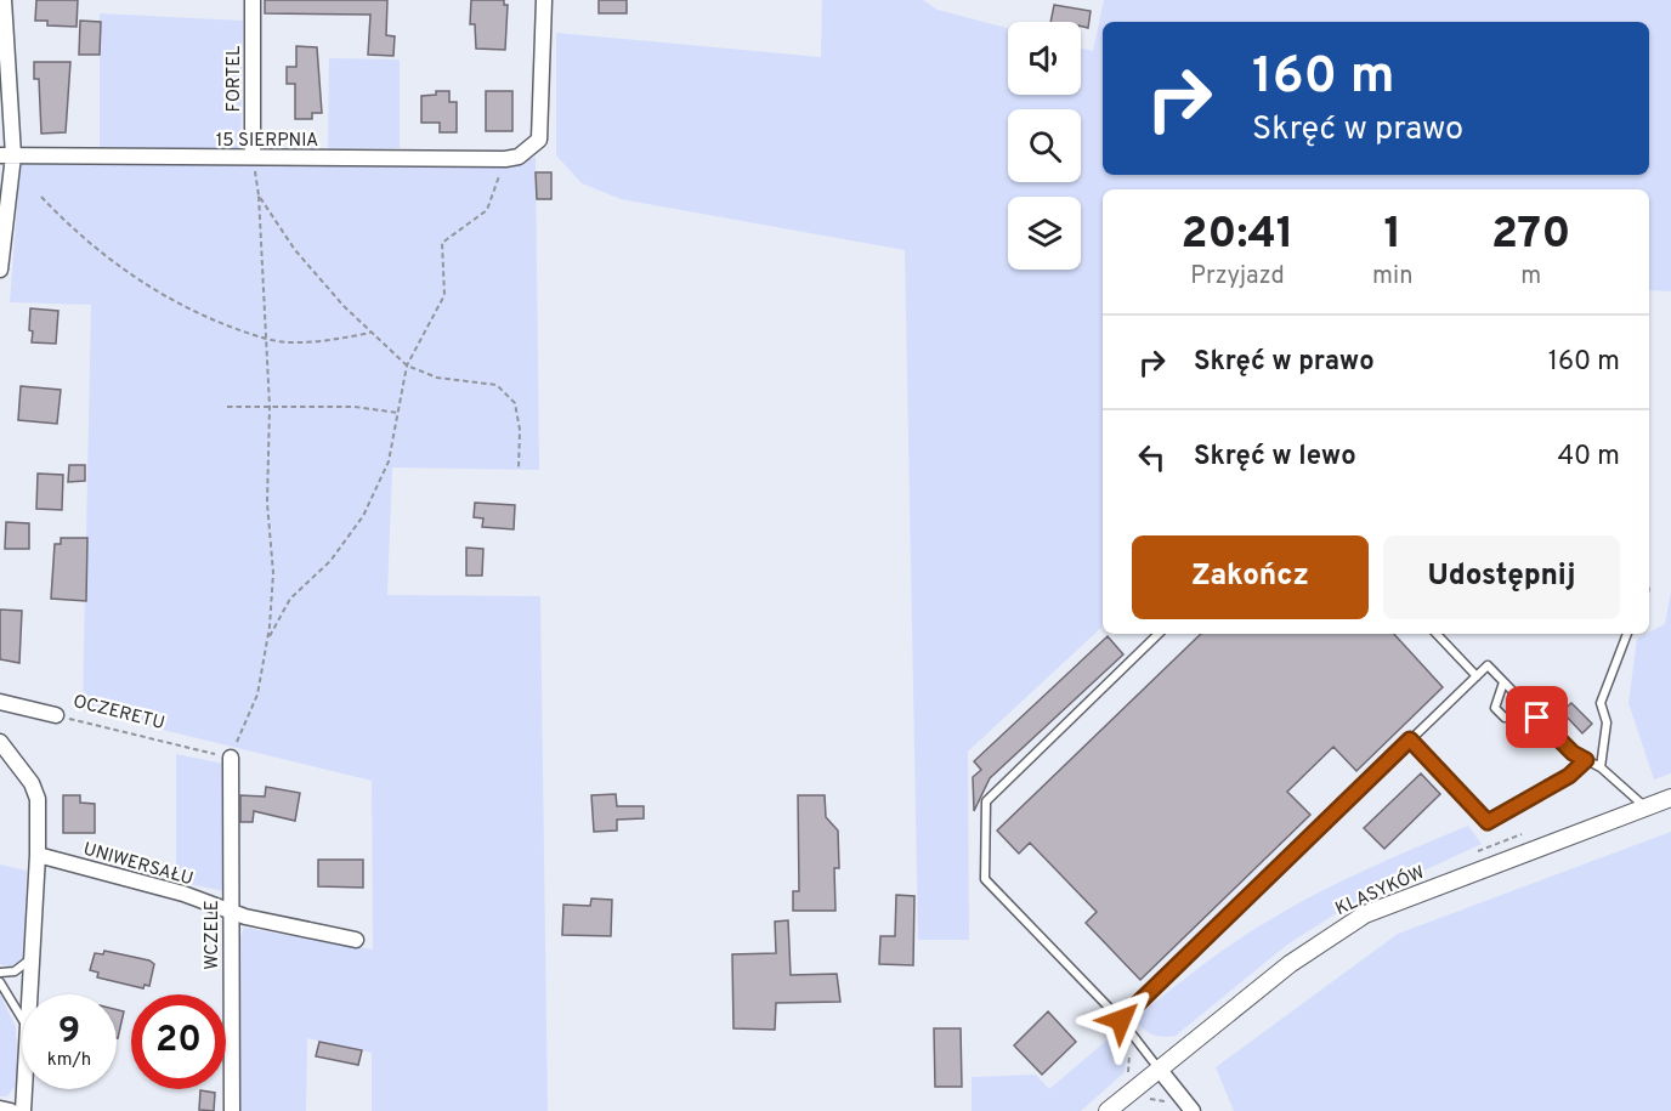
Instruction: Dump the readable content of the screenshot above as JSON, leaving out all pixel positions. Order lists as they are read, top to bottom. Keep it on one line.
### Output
{"streets":{"street":["FORTEL","15 SIERPNIA","OCZERETU","UNIWERSAŁU","KLASYKÓW","WCZELE"]},"crossings":[["FORTEL","15 SIERPNIA"],["OCZERETU","WCZELE"],["UNIWERSAŁU","WCZELE"]],"page":{"turn":["160 m","Skręć w prawo"],"eta":["20:41","Przyjazd","1","min","270","m"],"list":[{"name":"Skręć w prawo","value":"160 m"},{"name":"Skręć w lewo","value":"40 m"}],"buttons":["Zakończ","Udostępnij"],"speed":"9 km/h","limit":"20"}}
